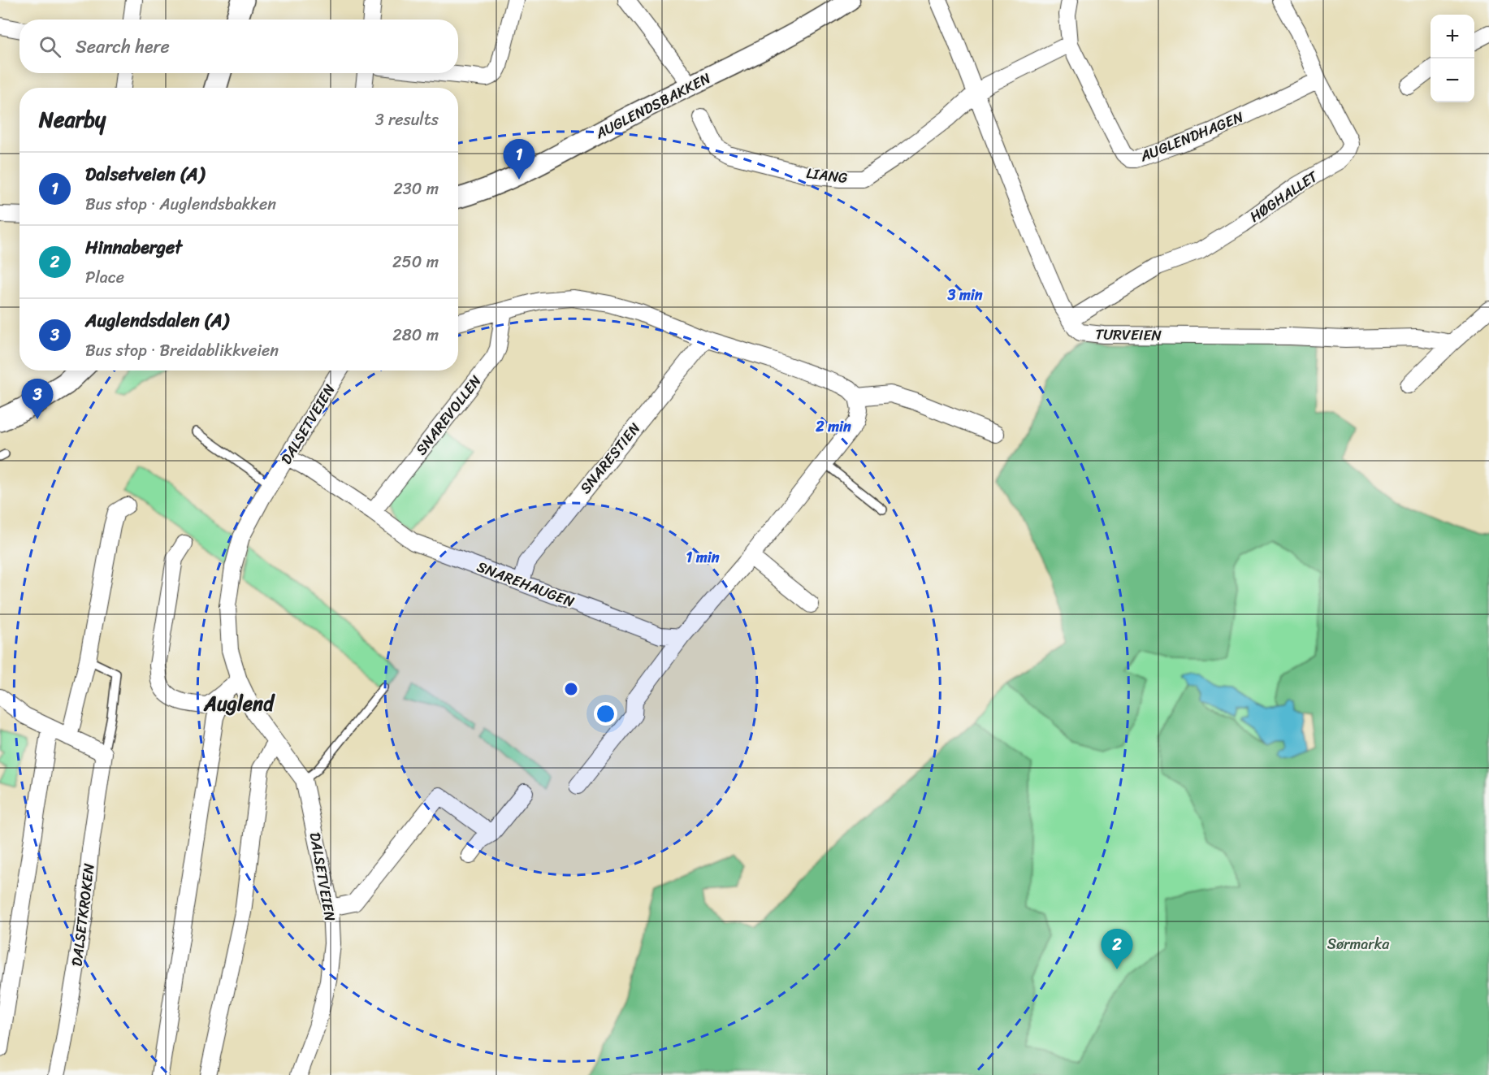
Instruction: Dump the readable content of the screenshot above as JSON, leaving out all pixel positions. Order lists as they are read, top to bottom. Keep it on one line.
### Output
{"streets":{"street":["AUGLENDSBAKKEN","AUGLENDHAGEN","LIANG","HØGHALLET","TURVEIEN","SNAREVOLLEN","DALSETVEIEN","SNARESTIEN","SNAREHAUGEN","DALSETKROKEN"]},"crossings":[["AUGLENDHAGEN","HØGHALLET"],["LIANG","TURVEIEN"],["HØGHALLET","TURVEIEN"],["SNAREVOLLEN","SNAREHAUGEN"],["DALSETVEIEN","SNAREHAUGEN"],["SNARESTIEN","SNAREHAUGEN"]],"districts":["Auglend"],"parks":["Sørmarka"],"page":{"map_buttons":["+","−"],"search":"Search here","heading":["Nearby","3 results"],"pins":["1","3","2"],"list":[{"mark":"1","name":"Dalsetveien (A)","note":"Bus stop · Auglendsbakken","value":"230 m"},{"mark":"2","name":"Hinnaberget","note":"Place","value":"250 m"},{"mark":"3","name":"Auglendsdalen (A)","note":"Bus stop · Breidablikkveien","value":"280 m"}]},"rings":["3 min","2 min","1 min"]}
